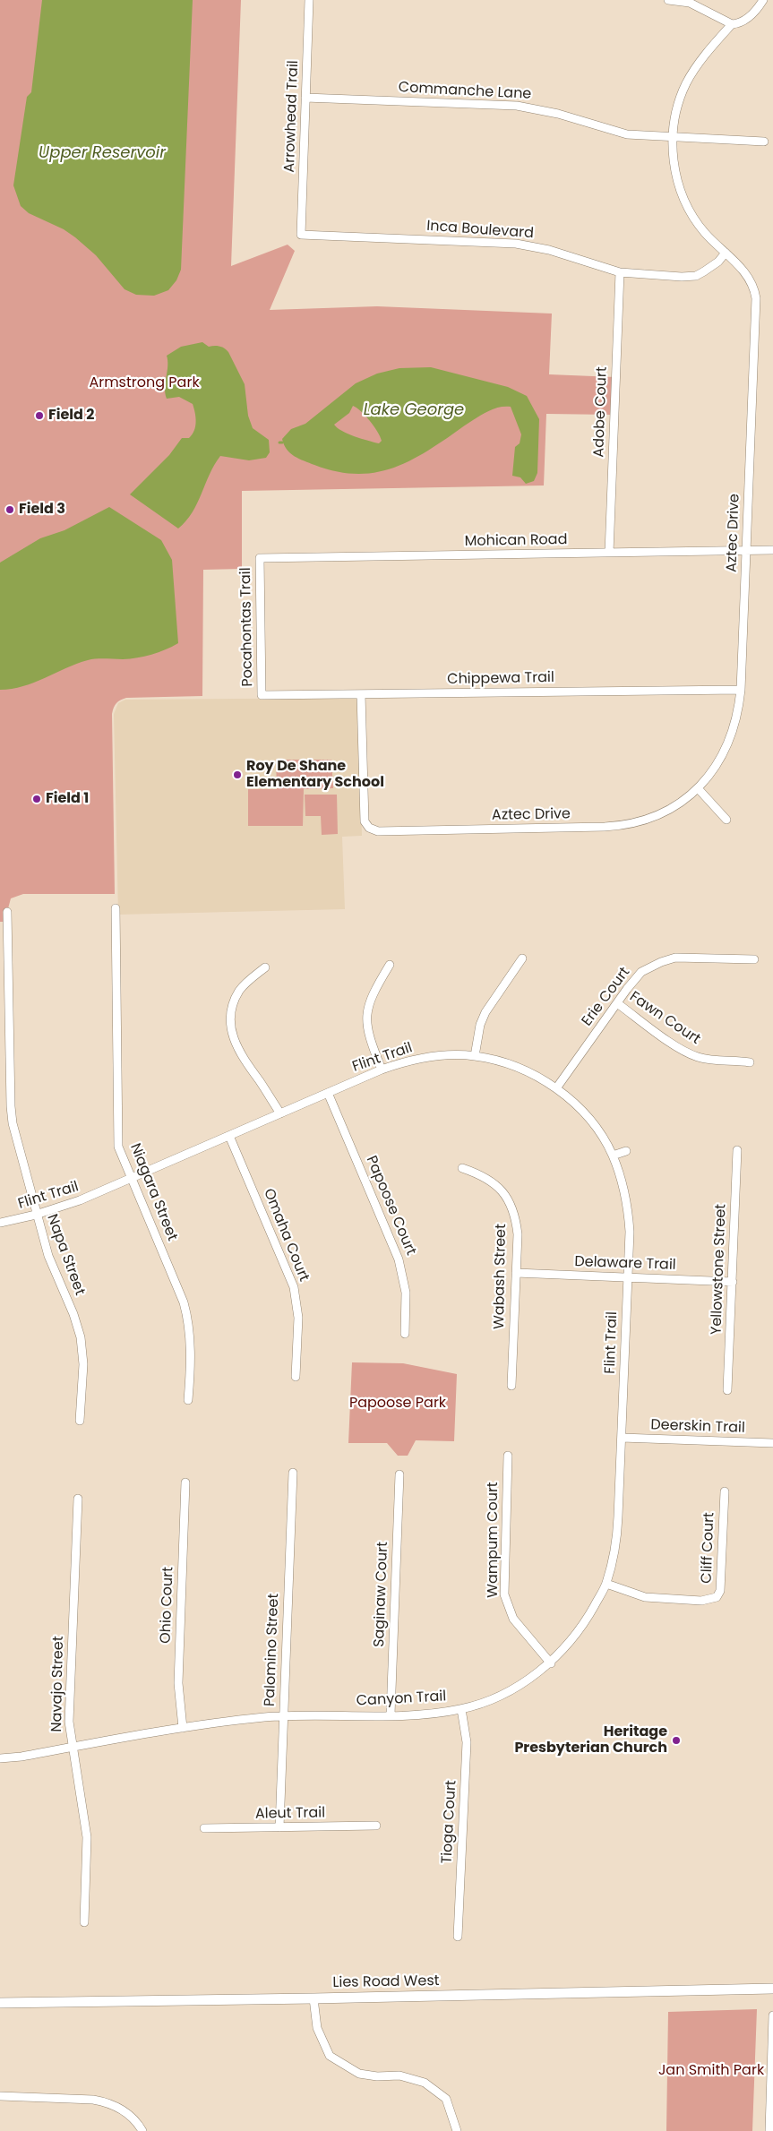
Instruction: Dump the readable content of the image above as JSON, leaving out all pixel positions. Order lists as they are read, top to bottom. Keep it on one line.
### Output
{"streets":{"street":["Commanche Lane","Arrowhead Trail","Inca Boulevard","Adobe Court","Aztec Drive","Mohican Road","Pocahontas Trail","Chippewa Trail","Erie Court","Fawn Court","Flint Trail","Niagara Street","Papoose Court","Omaha Court","Napa Street","Delaware Trail","Yellowstone Street","Wabash Street","Deerskin Trail","Wampum Court","Cliff Court","Saginaw Court","Ohio Court","Palomino Street","Navajo Street","Canyon Trail","Aleut Trail","Tioga Court","Lies Road West"]},"crossings":[["Commanche Lane","Arrowhead Trail"],["Commanche Lane","Aztec Drive"],["Arrowhead Trail","Inca Boulevard"],["Inca Boulevard","Adobe Court"],["Inca Boulevard","Aztec Drive"],["Adobe Court","Mohican Road"],["Aztec Drive","Mohican Road"],["Aztec Drive","Chippewa Trail"],["Mohican Road","Pocahontas Trail"],["Pocahontas Trail","Chippewa Trail"],["Erie Court","Fawn Court"],["Erie Court","Flint Trail"],["Flint Trail","Niagara Street"],["Flint Trail","Papoose Court"],["Flint Trail","Omaha Court"],["Flint Trail","Napa Street"],["Flint Trail","Delaware Trail"],["Flint Trail","Deerskin Trail"],["Flint Trail","Canyon Trail"],["Delaware Trail","Yellowstone Street"],["Delaware Trail","Wabash Street"],["Deerskin Trail","Canyon Trail"],["Wampum Court","Canyon Trail"],["Cliff Court","Canyon Trail"],["Saginaw Court","Canyon Trail"],["Ohio Court","Canyon Trail"],["Palomino Street","Canyon Trail"],["Palomino Street","Aleut Trail"],["Navajo Street","Canyon Trail"],["Canyon Trail","Tioga Court"]],"water":["Upper Reservoir","Lake George"],"parks":["Armstrong Park","Papoose Park","Jan Smith Park"],"places":["Field 2","Field 3","Roy De Shane Elementary School","Field 1","Heritage Presbyterian Church"]}
